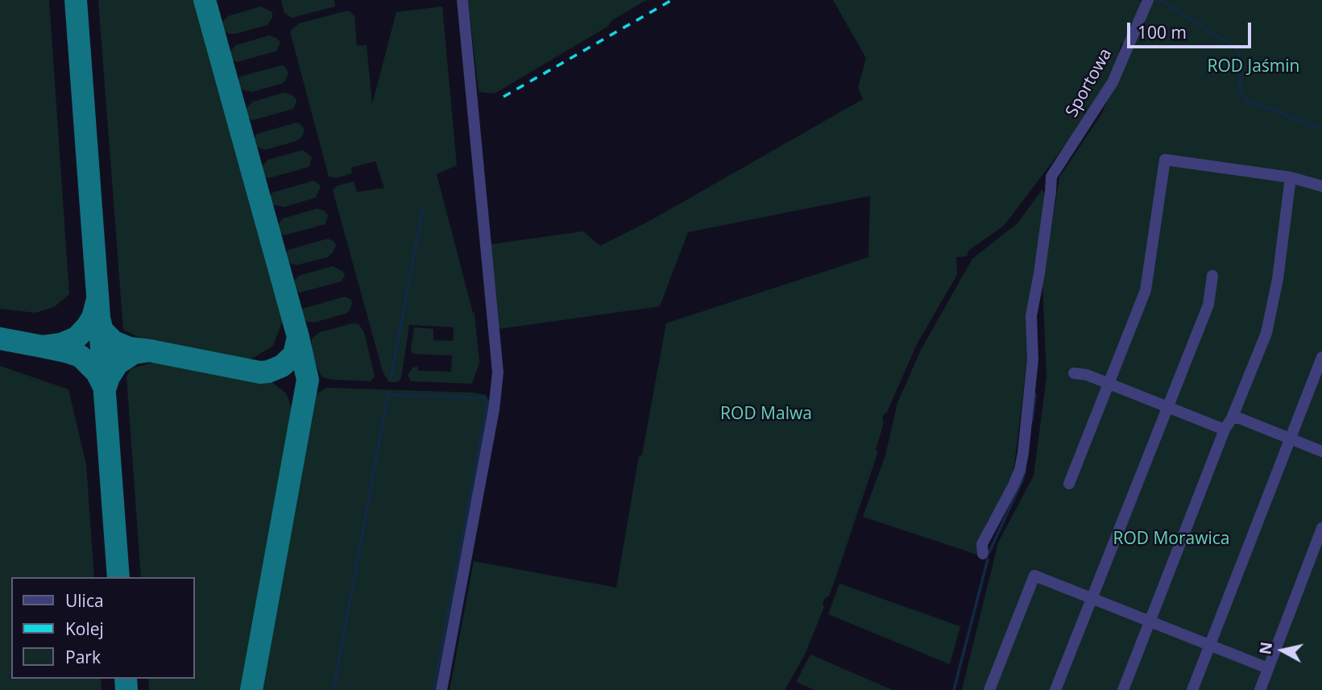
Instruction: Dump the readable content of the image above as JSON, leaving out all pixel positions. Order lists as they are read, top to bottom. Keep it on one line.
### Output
{"streets":{"street":["Sportowa"]},"parks":["ROD Jaśmin","ROD Malwa","ROD Morawica"],"legend":["Ulica","Kolej","Park"],"scale_bar":"100 m","north":"left"}
